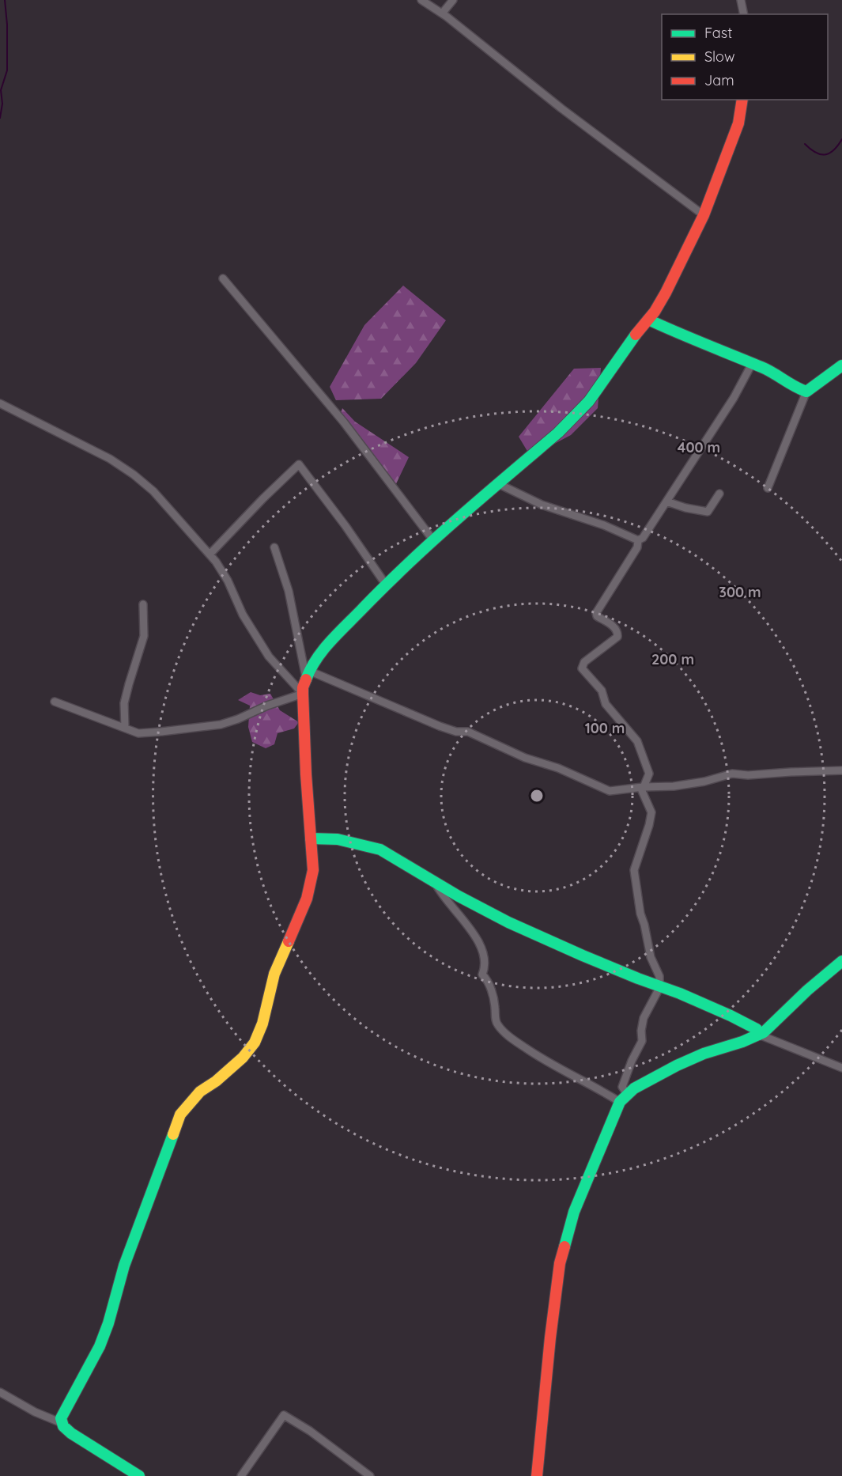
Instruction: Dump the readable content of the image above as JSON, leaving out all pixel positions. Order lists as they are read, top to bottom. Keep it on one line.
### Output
{"legend":["Fast","Slow","Jam"],"rings":["400 m","300 m","200 m","100 m"]}
